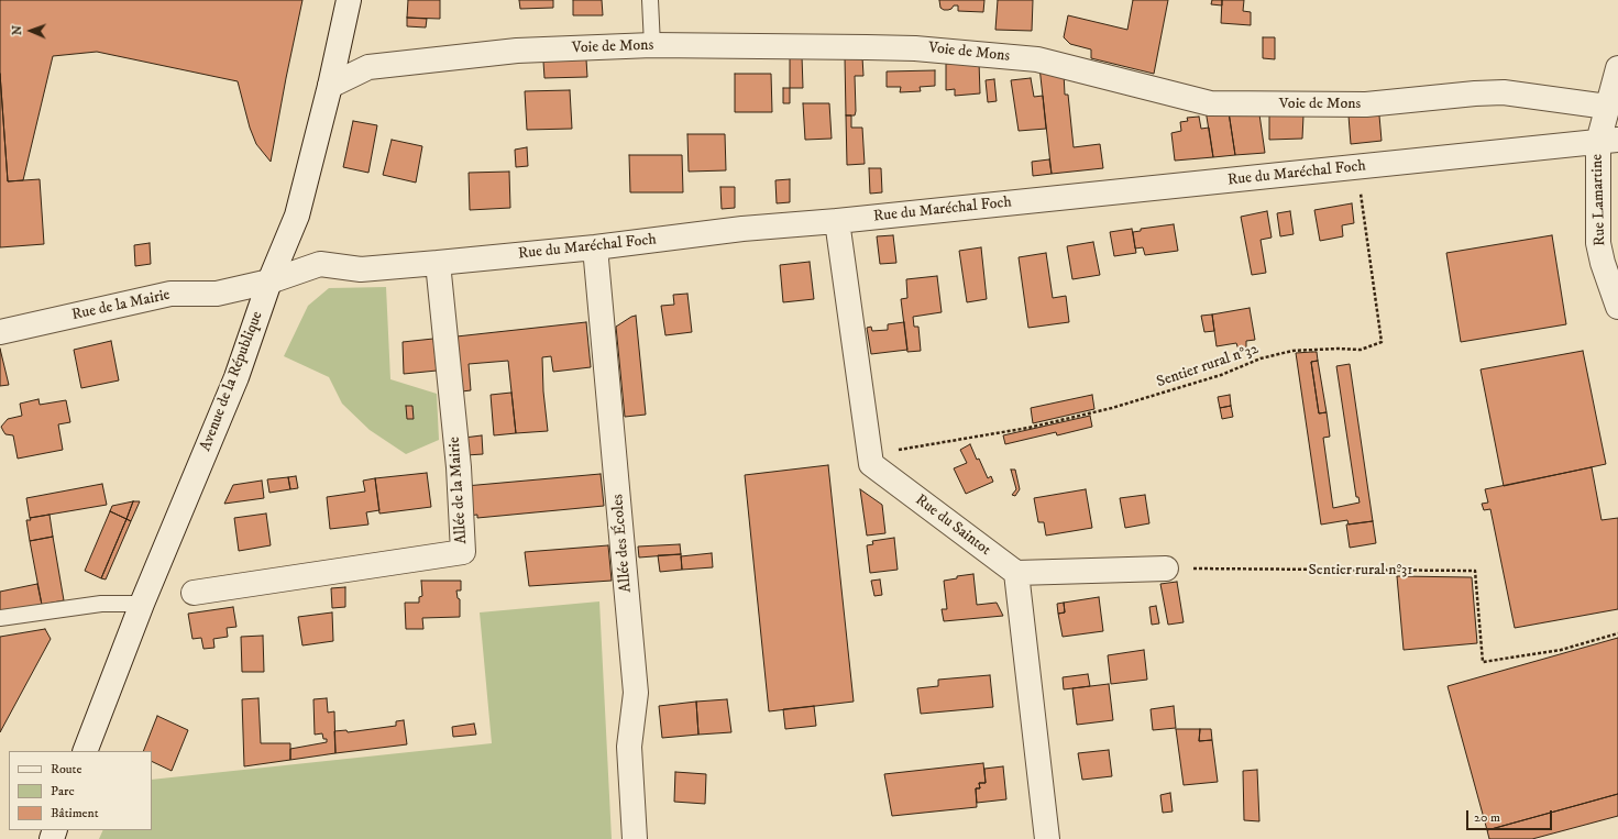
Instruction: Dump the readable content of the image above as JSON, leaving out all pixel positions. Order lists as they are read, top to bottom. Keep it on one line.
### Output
{"streets":{"street":["Voie de Mons","Rue du Maréchal Foch","Rue Lamartine","Rue de la Mairie","Avenue de la République","Allée de la Mairie","Rue du Saintot","Allée des Écoles"],"path":["Sentier rural n°32","Sentier rural n°31"]},"crossings":[["Voie de Mons","Rue Lamartine"],["Voie de Mons","Avenue de la République"],["Rue du Maréchal Foch","Rue Lamartine"],["Rue du Maréchal Foch","Rue de la Mairie"],["Rue du Maréchal Foch","Sentier rural n°32"],["Rue du Maréchal Foch","Avenue de la République"],["Rue du Maréchal Foch","Allée de la Mairie"],["Rue du Maréchal Foch","Allée des Écoles"],["Rue de la Mairie","Avenue de la République"],["Sentier rural n°32","Rue du Saintot"]],"legend":["Route","Parc","Bâtiment"],"scale_bar":"20 m","north":"left"}
